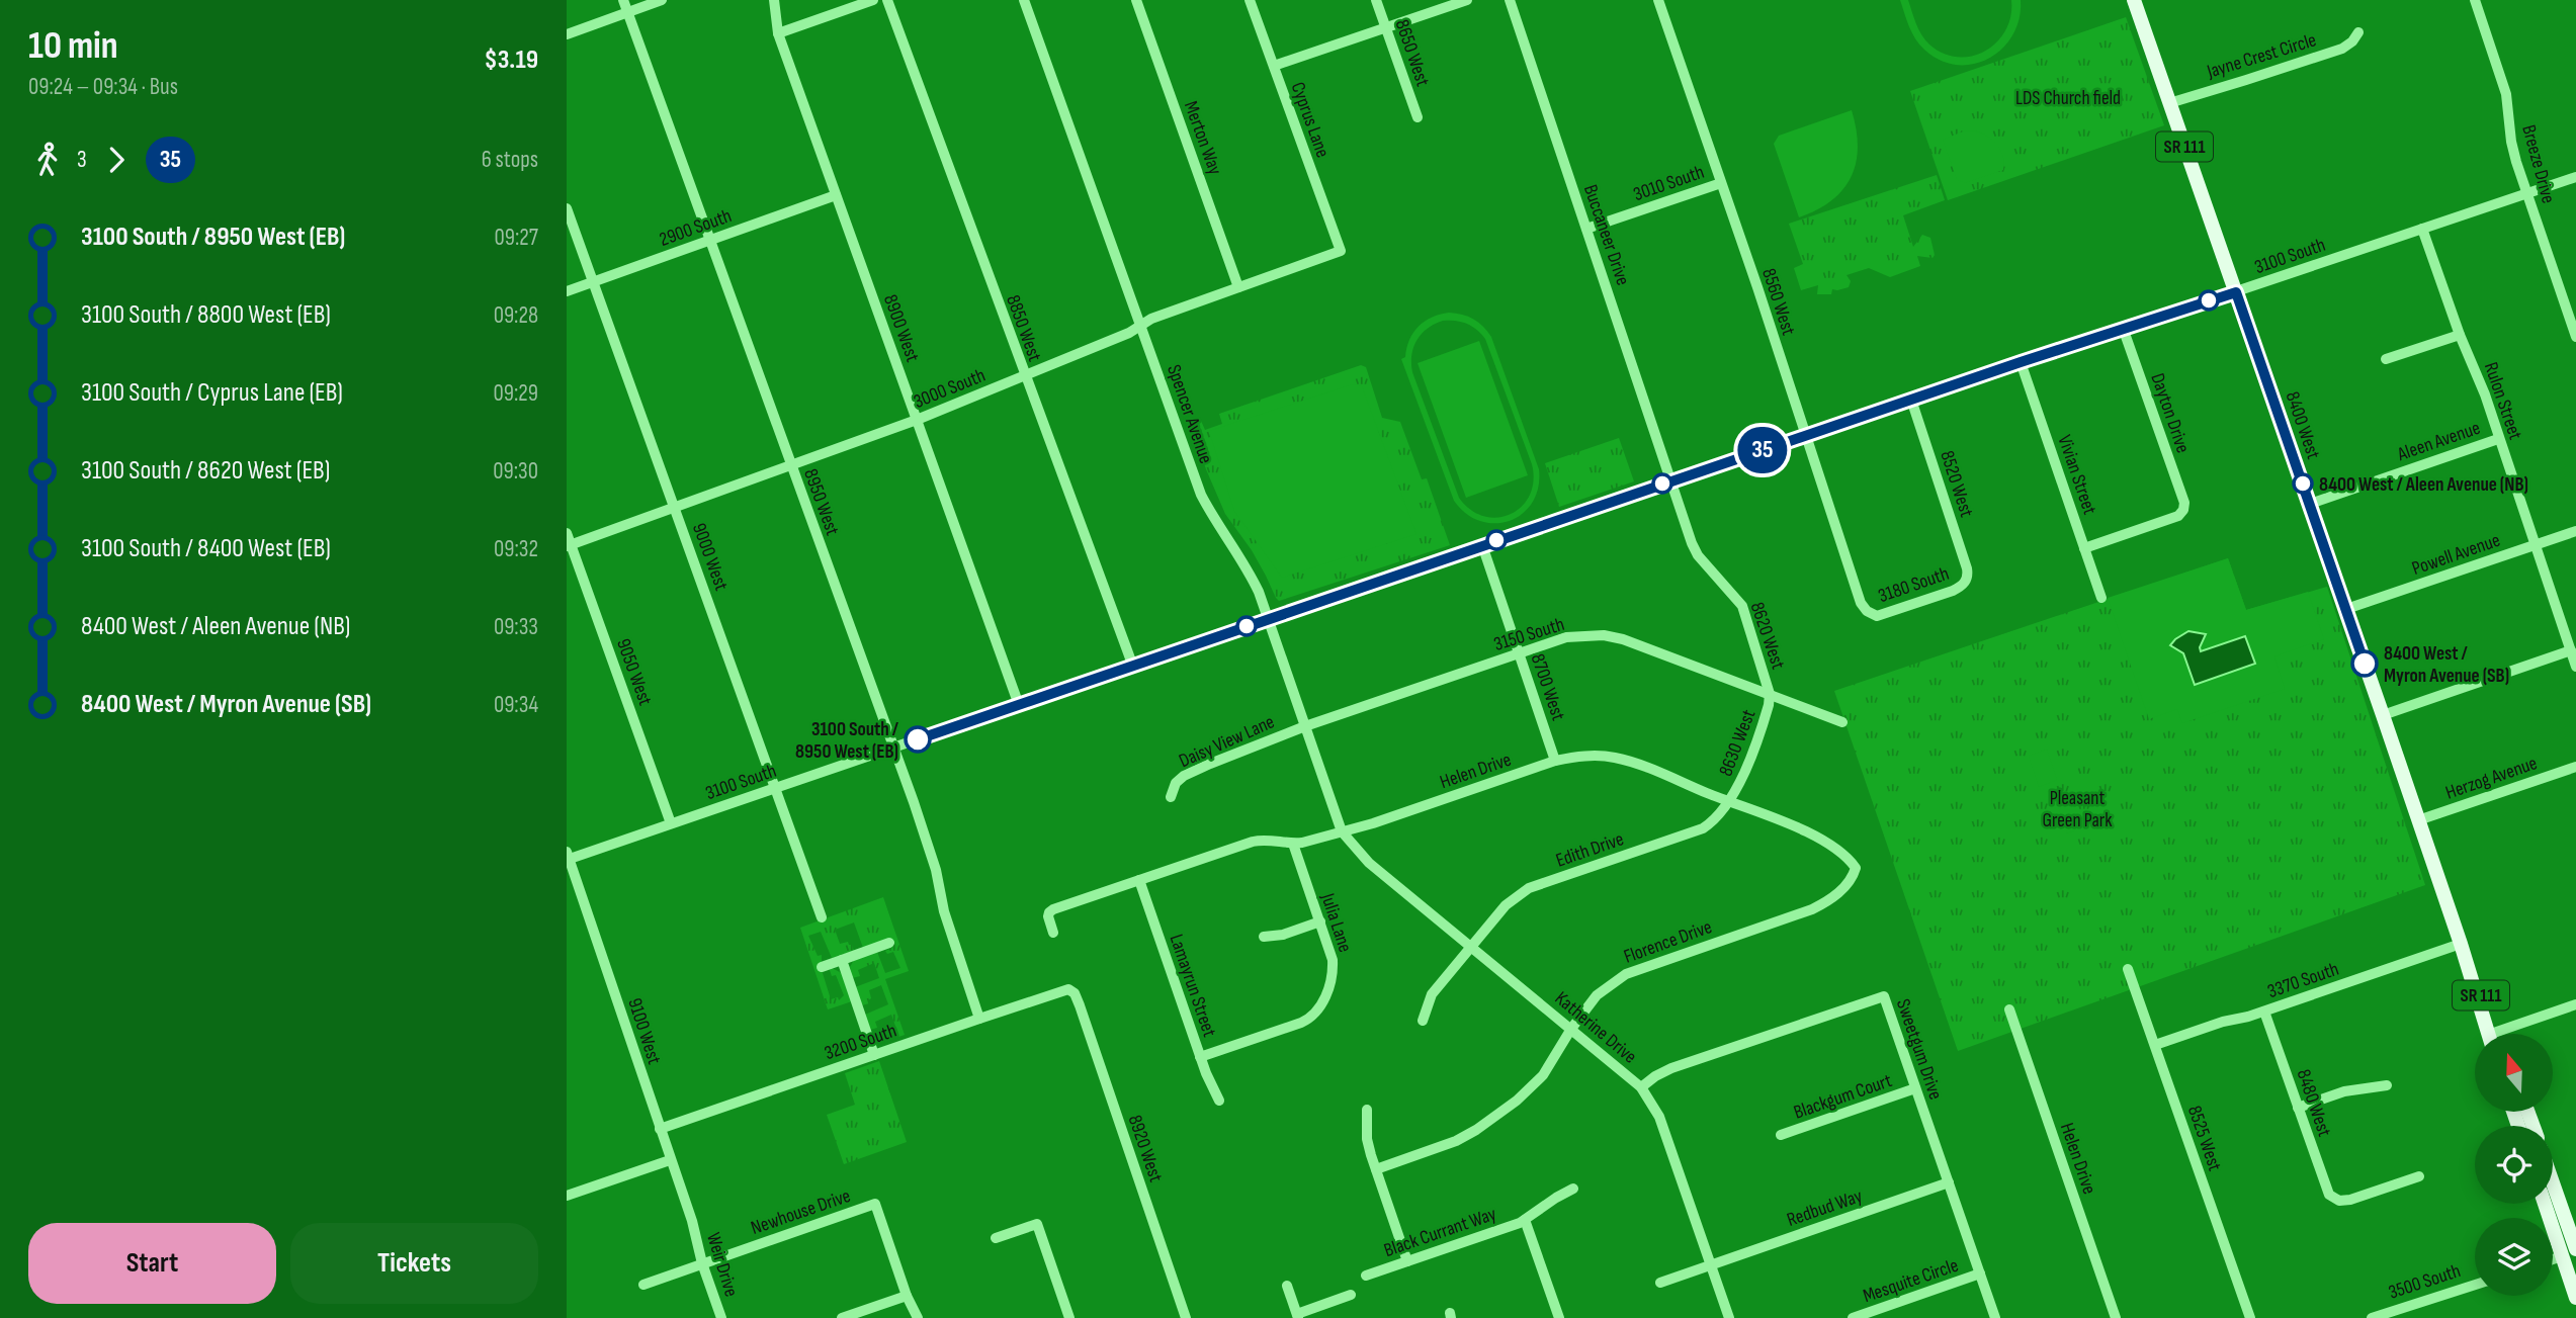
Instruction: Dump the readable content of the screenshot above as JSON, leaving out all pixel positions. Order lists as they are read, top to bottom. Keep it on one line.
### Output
{"streets":{"main road":["SR 111","8400 West"],"street":["8650 West","Jayne Crest Circle","Cyprus Lane","Merton Way","Breeze Drive","3010 South","2900 South","Buccaneer Drive","3100 South","8560 West","8900 West","8850 West","3000 South","Rulon Street","Dayton Drive","Spencer Avenue","Aleen Avenue","Vivian Street","8520 West","8950 West","Powell Avenue","9000 West","3180 South","3150 South","8620 West","9050 West","8700 West","Daisy View Lane","8630 West","Helen Drive","Herzog Avenue","Edith Drive","Julia Lane","Florence Drive","3370 South","Lamayrun Street","Katherine Drive","9100 West","3200 South","Sweetgum Drive","Blackgum Court","8480 West","8525 West","8920 West","Redbud Way","Newhouse Drive","Black Currant Way","Weir Drive","Mesquite Circle","3500 South"]},"crossings":[["Jayne Crest Circle","8400 West"],["Cyprus Lane","3000 South"],["Merton Way","3000 South"],["Breeze Drive","3100 South"],["3010 South","Buccaneer Drive"],["3010 South","8560 West"],["2900 South","8900 West"],["2900 South","8950 West"],["2900 South","9000 West"],["Buccaneer Drive","3100 South"],["Buccaneer Drive","8620 West"],["3100 South","8560 West"],["3100 South","8900 West"],["3100 South","8850 West"],["3100 South","Rulon Street"],["3100 South","Dayton Drive"],["3100 South","Spencer Avenue"],["3100 South","8400 West"],["3100 South","Vivian Street"],["3100 South","8520 West"],["3100 South","8950 West"],["3100 South","9000 West"],["3100 South","8620 West"],["3100 South","9050 West"],["3100 South","8700 West"],["3100 South","9100 West"],["8560 West","3180 South"],["8900 West","3000 South"],["8850 West","3000 South"],["3000 South","Spencer Avenue"],["3000 South","8950 West"],["3000 South","9000 West"],["3000 South","9050 West"],["Rulon Street","Aleen Avenue"],["Rulon Street","Powell Avenue"],["Dayton Drive","Vivian Street"],["Spencer Avenue","3150 South"],["Spencer Avenue","Daisy View Lane"],["Spencer Avenue","Helen Drive"],["Spencer Avenue","Katherine Drive"],["8400 West","Aleen Avenue"],["8400 West","Powell Avenue"],["8400 West","Herzog Avenue"],["8400 West","3370 South"],["8520 West","3180 South"],["8950 West","3200 South"],["3150 South","8620 West"],["3150 South","8700 West"],["3150 South","Daisy View Lane"],["3150 South","8630 West"],["8620 West","8630 West"],["8700 West","Helen Drive"],["8630 West","Helen Drive"],["8630 West","Edith Drive"],["Helen Drive","Edith Drive"],["Helen Drive","Julia Lane"],["Helen Drive","Florence Drive"],["Helen Drive","Lamayrun Street"],["Helen Drive","Katherine Drive"],["Edith Drive","Katherine Drive"],["Julia Lane","Lamayrun Street"],["Florence Drive","Katherine Drive"],["3370 South","8480 West"],["3370 South","8525 West"],["Katherine Drive","Sweetgum Drive"],["Katherine Drive","Redbud Way"],["9100 West","3200 South"],["9100 West","Weir Drive"],["3200 South","8920 West"],["Sweetgum Drive","Blackgum Court"],["Sweetgum Drive","Redbud Way"],["Sweetgum Drive","Mesquite Circle"],["Newhouse Drive","Weir Drive"]],"parks":["LDS Church field","Pleasant Green Park"],"places":["8400 West / Aleen Avenue (NB)","8400 West / Myron Avenue (SB)","3100 South / 8950 West (EB)"],"lines":["bus line 35"],"north":"top","page":{"heading":["10 min","09:24 – 09:34 · Bus","$3.19"],"on_map":"35","legs":["3","35","6 stops"],"list":[{"name":"3100 South / 8950 West (EB)","value":"09:27"},{"name":"3100 South / 8800 West (EB)","value":"09:28"},{"name":"3100 South / Cyprus Lane (EB)","value":"09:29"},{"name":"3100 South / 8620 West (EB)","value":"09:30"},{"name":"3100 South / 8400 West (EB)","value":"09:32"},{"name":"8400 West / Aleen Avenue (NB)","value":"09:33"},{"name":"8400 West / Myron Avenue (SB)","value":"09:34"}],"buttons":["Start","Tickets"]}}
